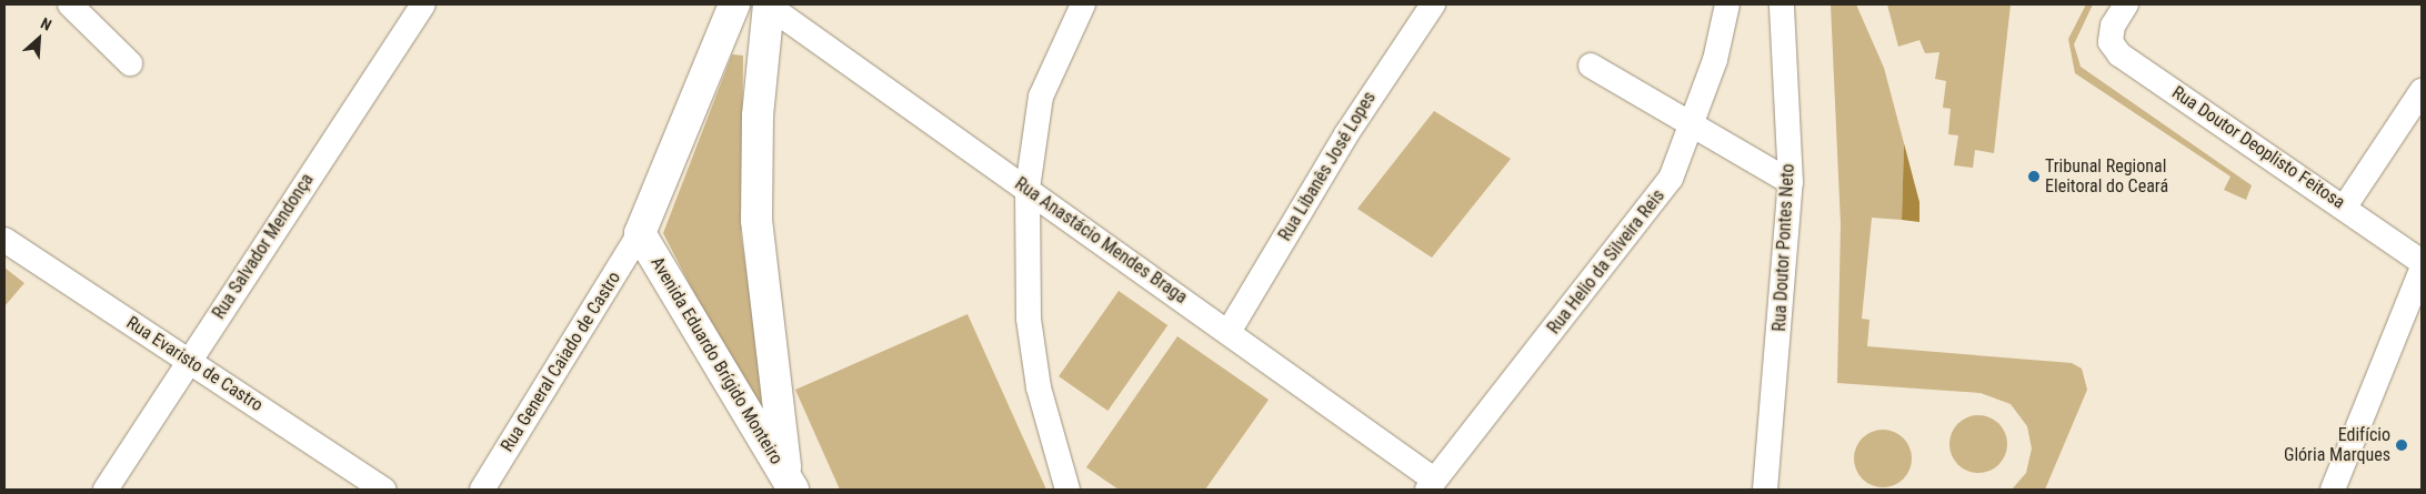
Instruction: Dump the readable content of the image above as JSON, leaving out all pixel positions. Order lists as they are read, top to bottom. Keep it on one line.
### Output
{"streets":{"main road":["Avenida Eduardo Brígido Monteiro"],"street":["Rua Doutor Deoplisto Feitosa","Rua Libanês José Lopes","Rua Anastácio Mendes Braga","Rua Salvador Mendonça","Rua Doutor Pontes Neto","Rua Helio da Silveira Reis","Rua General Caiado de Castro","Rua Evaristo de Castro"]},"crossings":[["Rua Libanês José Lopes","Rua Anastácio Mendes Braga"],["Rua Anastácio Mendes Braga","Rua Helio da Silveira Reis"],["Rua Salvador Mendonça","Rua Evaristo de Castro"],["Avenida Eduardo Brígido Monteiro","Rua General Caiado de Castro"]],"places":["Tribunal Regional Eleitoral do Ceará","Edifício Glória Marques"],"north":"top right"}
